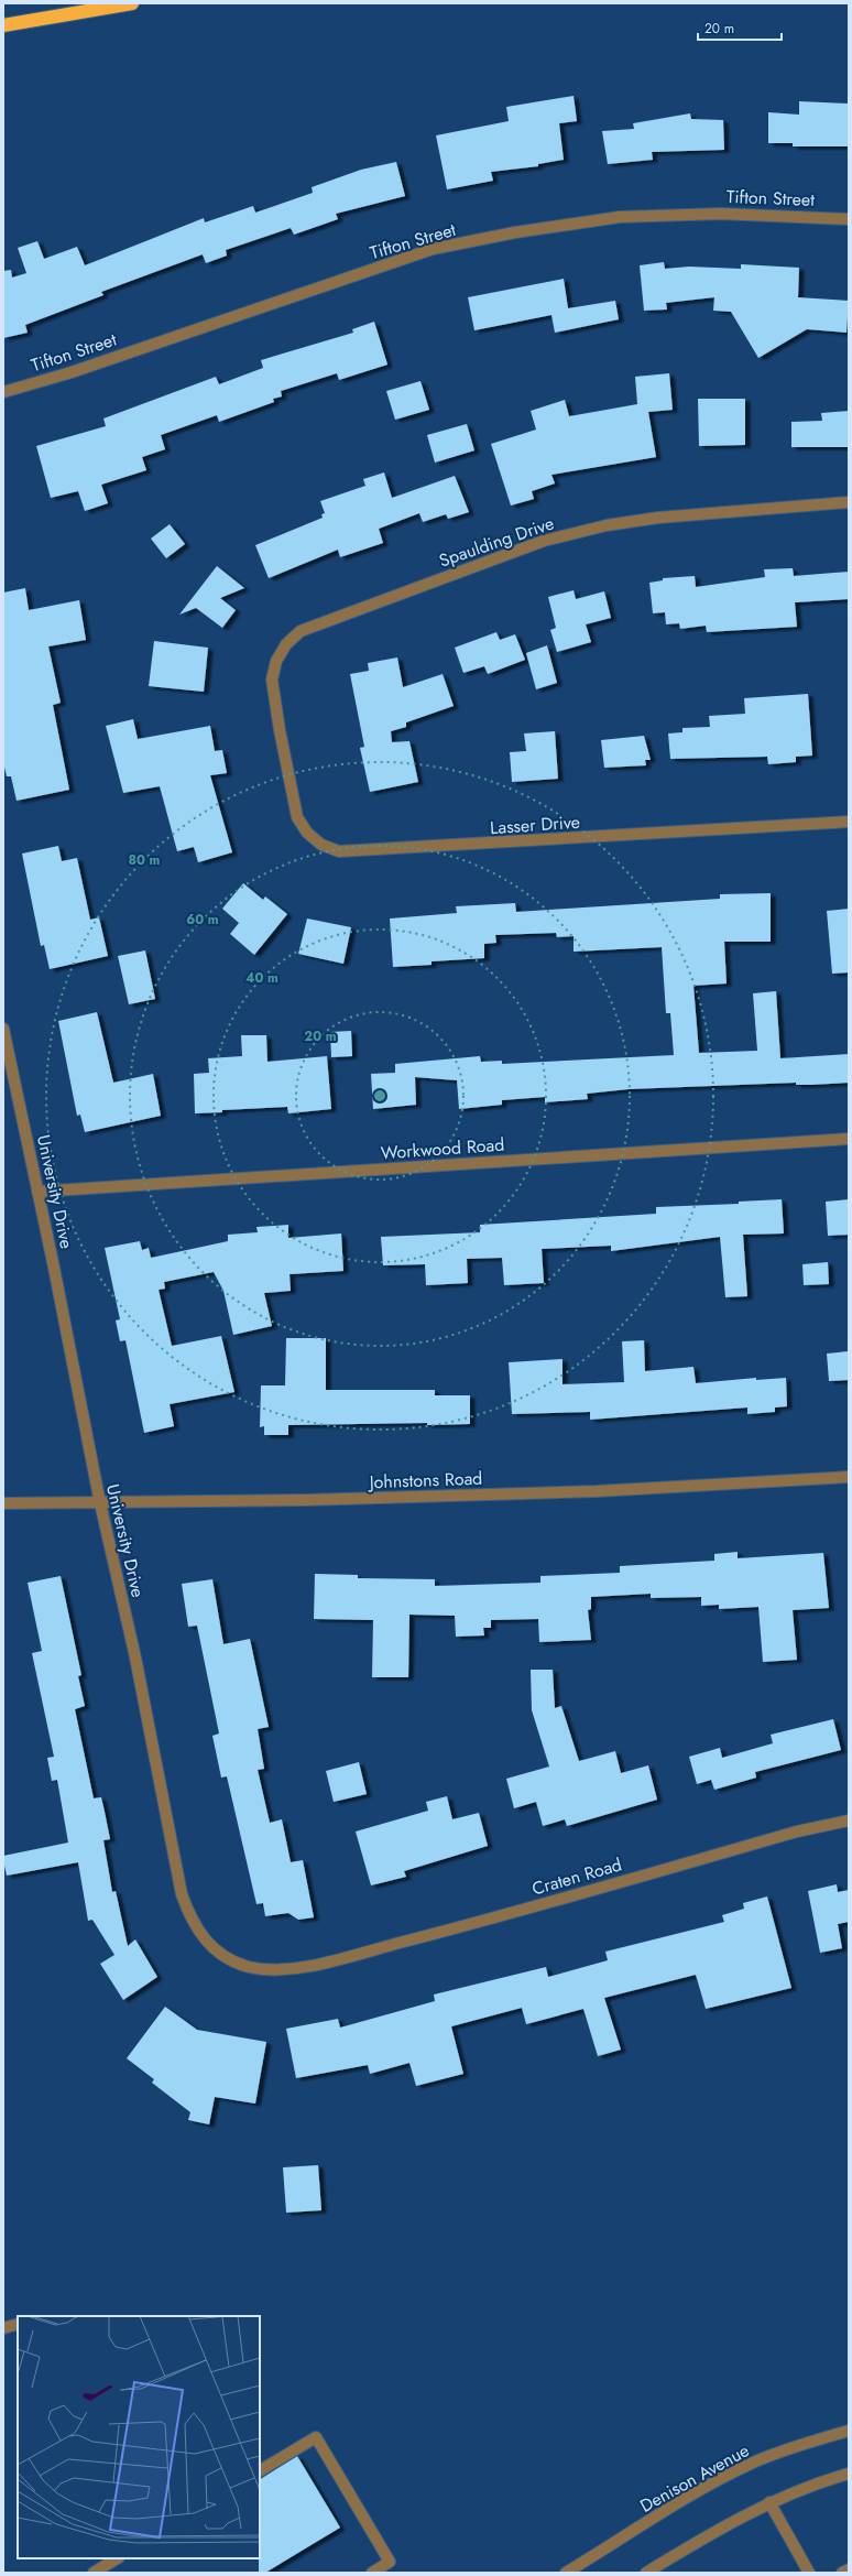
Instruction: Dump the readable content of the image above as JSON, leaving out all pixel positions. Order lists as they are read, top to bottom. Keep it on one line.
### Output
{"streets":{"street":["Tifton Street","Spaulding Drive","Lasser Drive","Workwood Road","University Drive","Johnstons Road","Craten Road","Denison Avenue"]},"crossings":[["Spaulding Drive","Lasser Drive"],["Workwood Road","University Drive"],["University Drive","Johnstons Road"],["University Drive","Craten Road"]],"scale_bar":"20 m","rings":["80 m","60 m","40 m","20 m"]}
